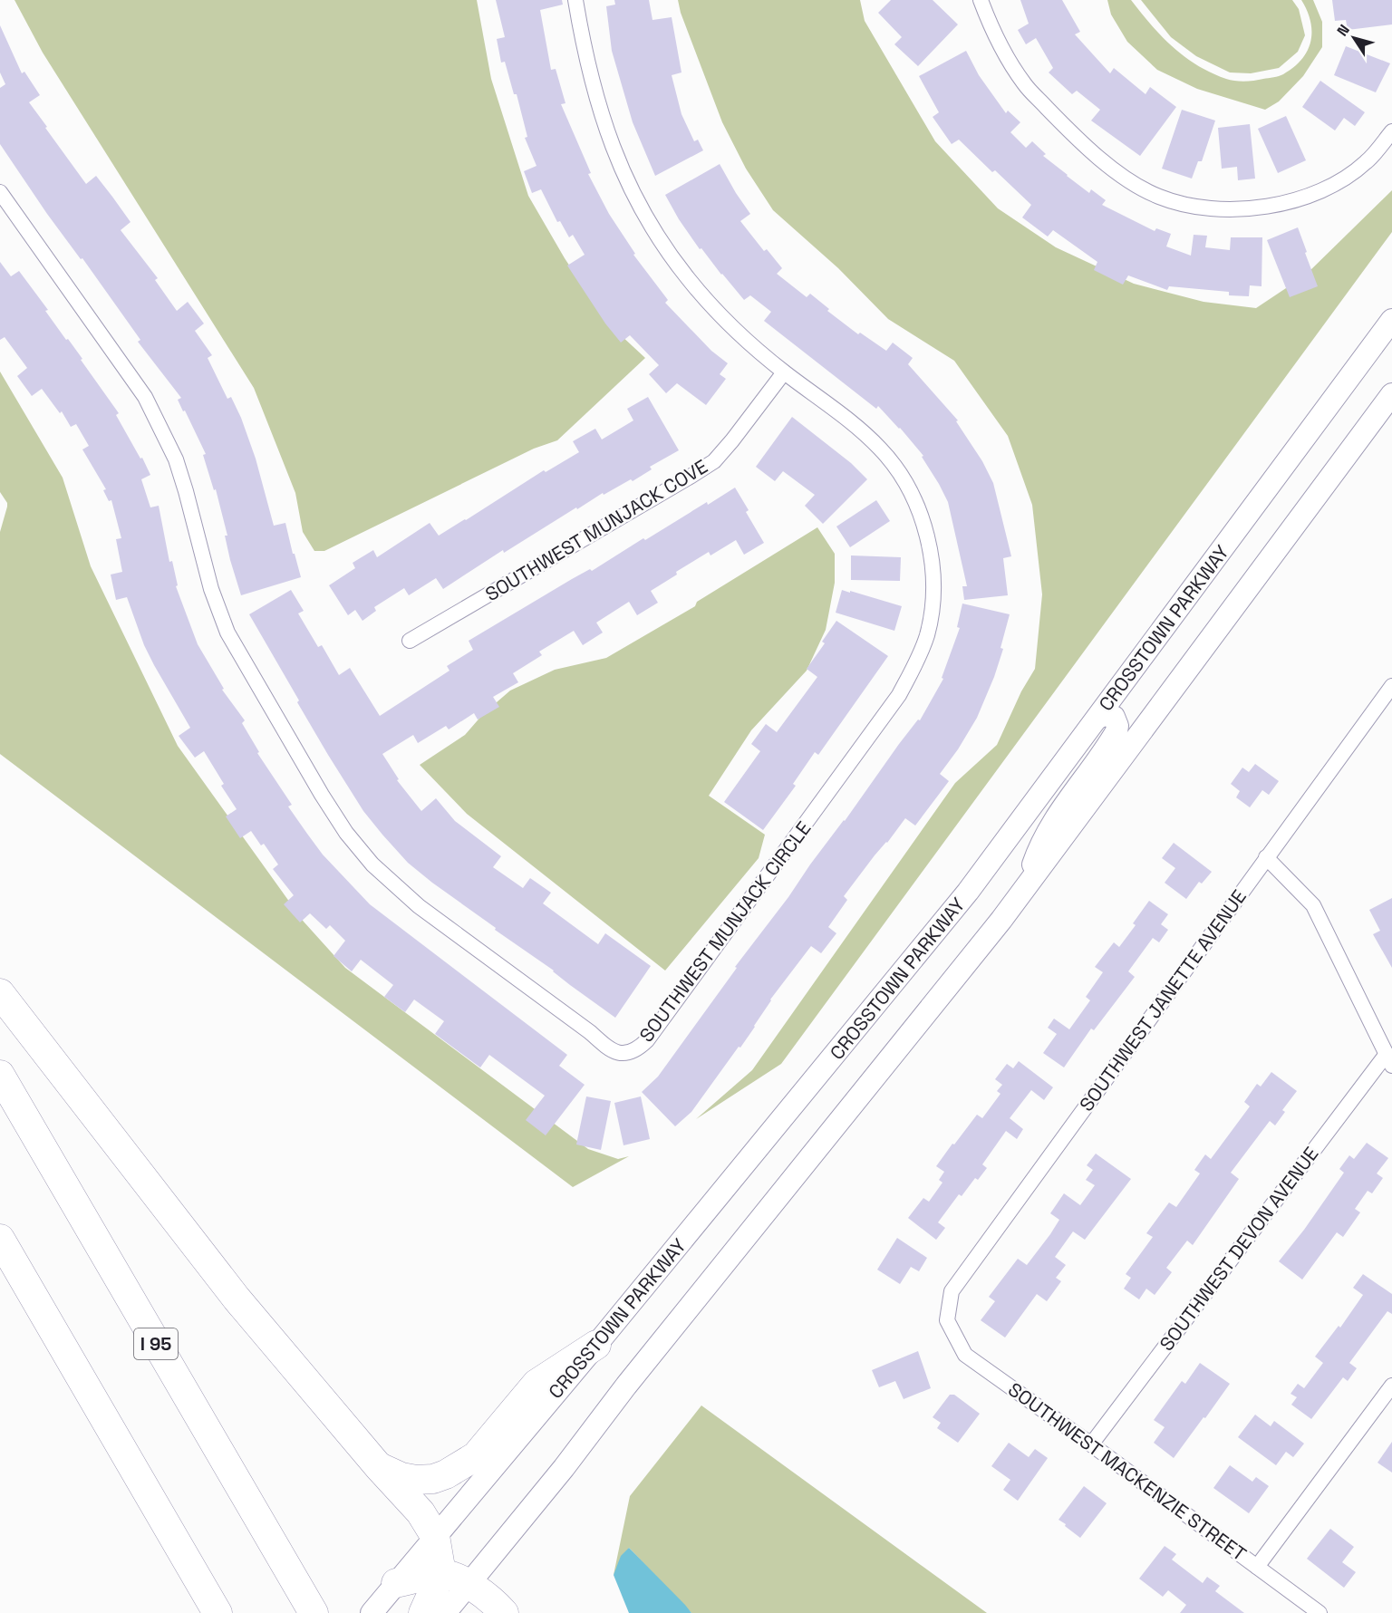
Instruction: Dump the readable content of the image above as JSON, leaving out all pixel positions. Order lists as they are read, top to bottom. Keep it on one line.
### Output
{"streets":{"highway":["I 95"],"main road":["CROSSTOWN PARKWAY"],"street":["SOUTHWEST MUNJACK COVE","SOUTHWEST MUNJACK CIRCLE","SOUTHWEST JANETTE AVENUE","SOUTHWEST DEVON AVENUE","SOUTHWEST MACKENZIE STREET"]},"crossings":[["SOUTHWEST MUNJACK COVE","SOUTHWEST MUNJACK CIRCLE"],["SOUTHWEST JANETTE AVENUE","SOUTHWEST MACKENZIE STREET"],["SOUTHWEST DEVON AVENUE","SOUTHWEST MACKENZIE STREET"]],"north":"top left"}
